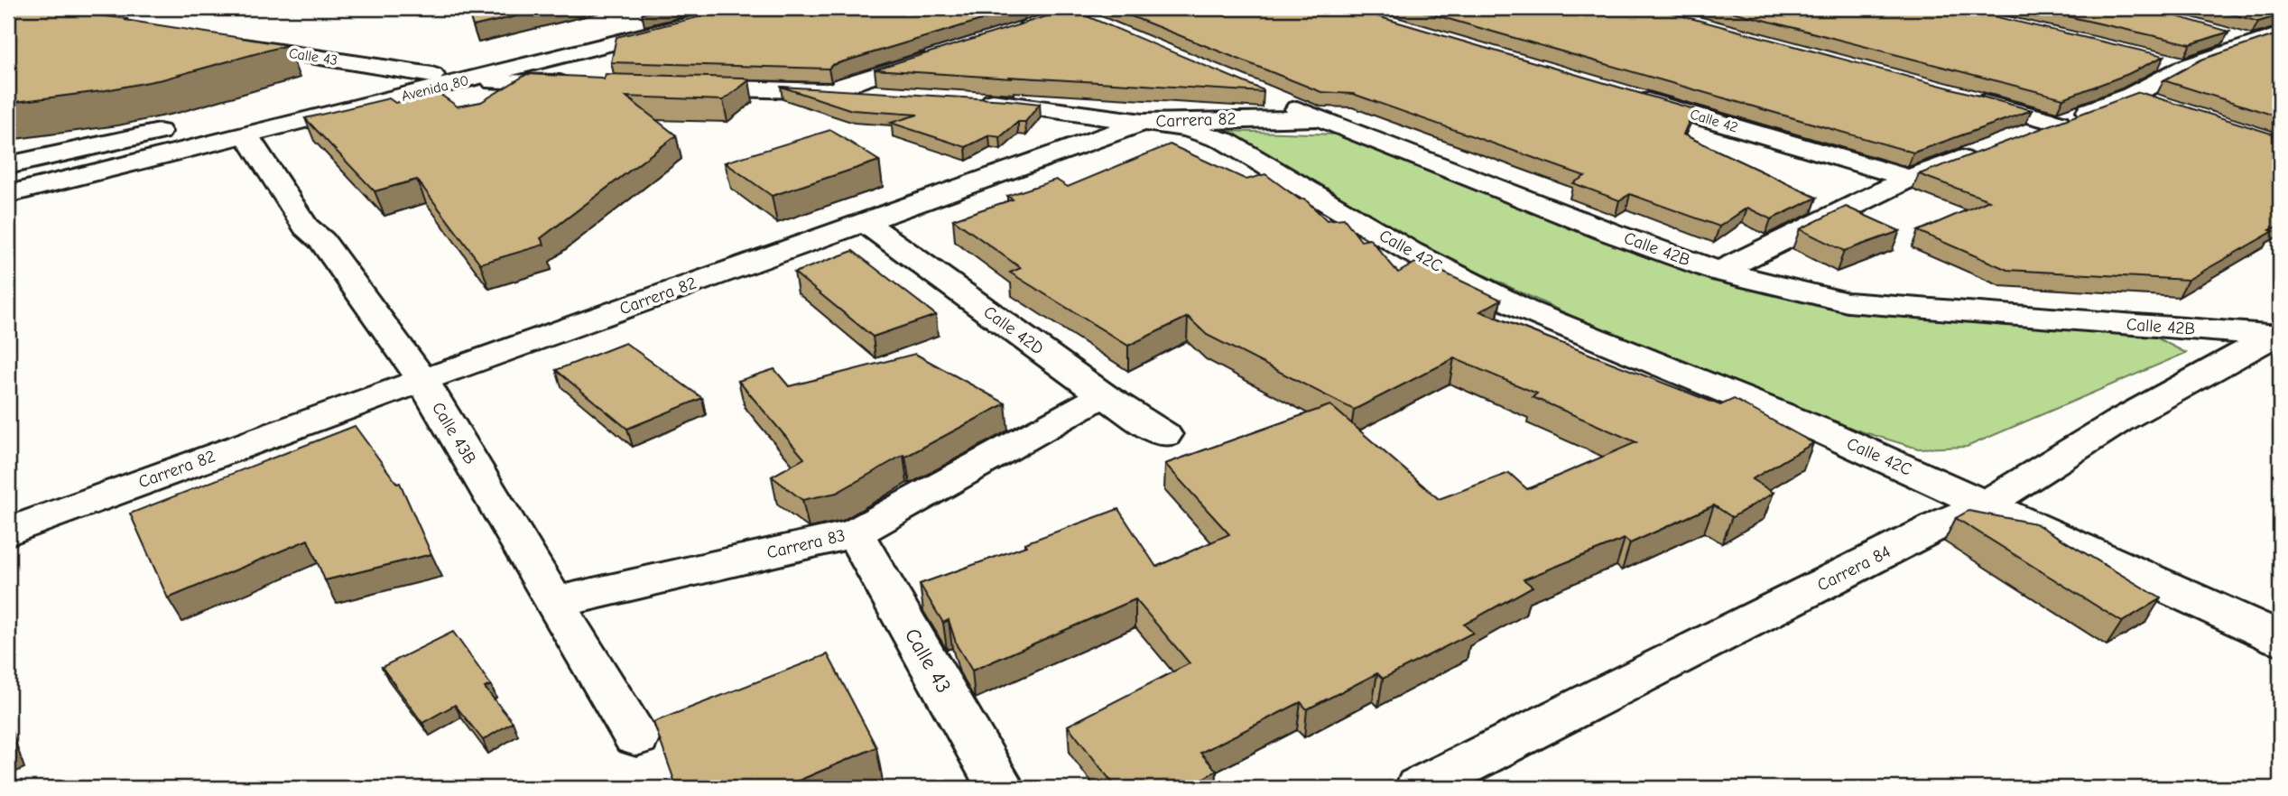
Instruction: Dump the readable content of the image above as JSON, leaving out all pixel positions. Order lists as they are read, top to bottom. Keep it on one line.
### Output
{"streets":{"street":["Calle 43","Avenida 80","Carrera 82","Calle 42","Calle 42B","Calle 42C","Calle 42D","Calle 43B","Carrera 83","Carrera 84"]},"crossings":[["Calle 43","Avenida 80"],["Calle 43","Carrera 83"],["Carrera 82","Calle 42B"],["Carrera 82","Calle 42C"],["Carrera 82","Calle 42D"],["Carrera 82","Calle 43B"],["Calle 42B","Carrera 84"],["Calle 42C","Carrera 84"],["Calle 42D","Carrera 83"],["Calle 43B","Carrera 83"]]}
